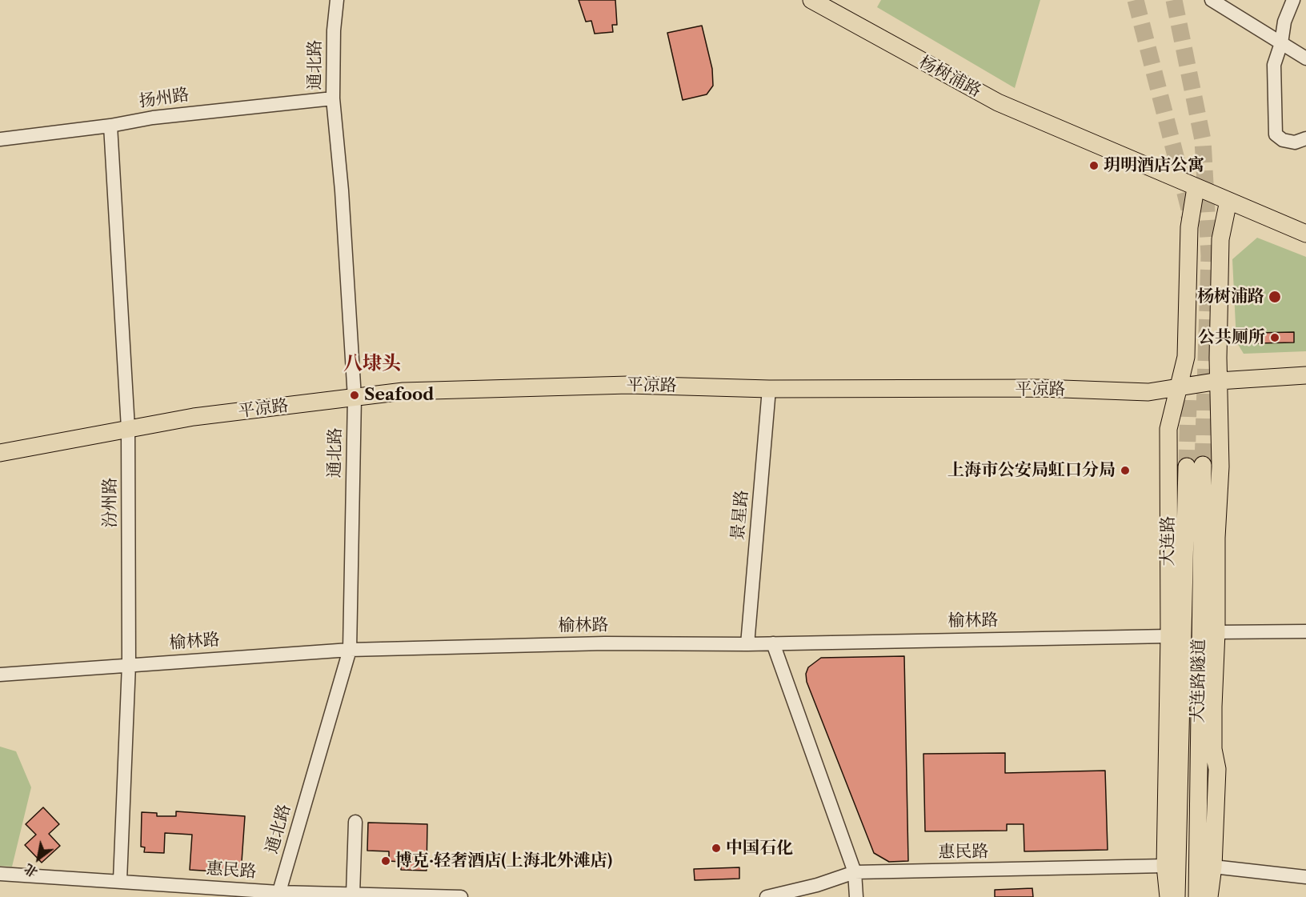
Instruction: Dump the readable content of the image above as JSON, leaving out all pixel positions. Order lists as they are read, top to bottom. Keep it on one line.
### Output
{"streets":{"main road":["杨树浦路","平凉路","大连路","大连路隧道"],"street":["通北路","扬州路","汾州路","景星路","榆林路","惠民路"]},"crossings":[["通北路","扬州路"],["通北路","平凉路"],["通北路","榆林路"],["通北路","惠民路"],["杨树浦路","大连路"],["扬州路","汾州路"],["平凉路","汾州路"],["平凉路","景星路"],["平凉路","大连路"],["汾州路","榆林路"],["汾州路","惠民路"],["景星路","榆林路"],["大连路","榆林路"],["大连路","惠民路"]],"districts":["八埭头"],"places":["玥明酒店公寓","杨树浦路","公共厕所","Seafood","上海市公安局虹口分局","中国石化","博克·轻奢酒店(上海北外滩店)"],"north":"bottom left"}
